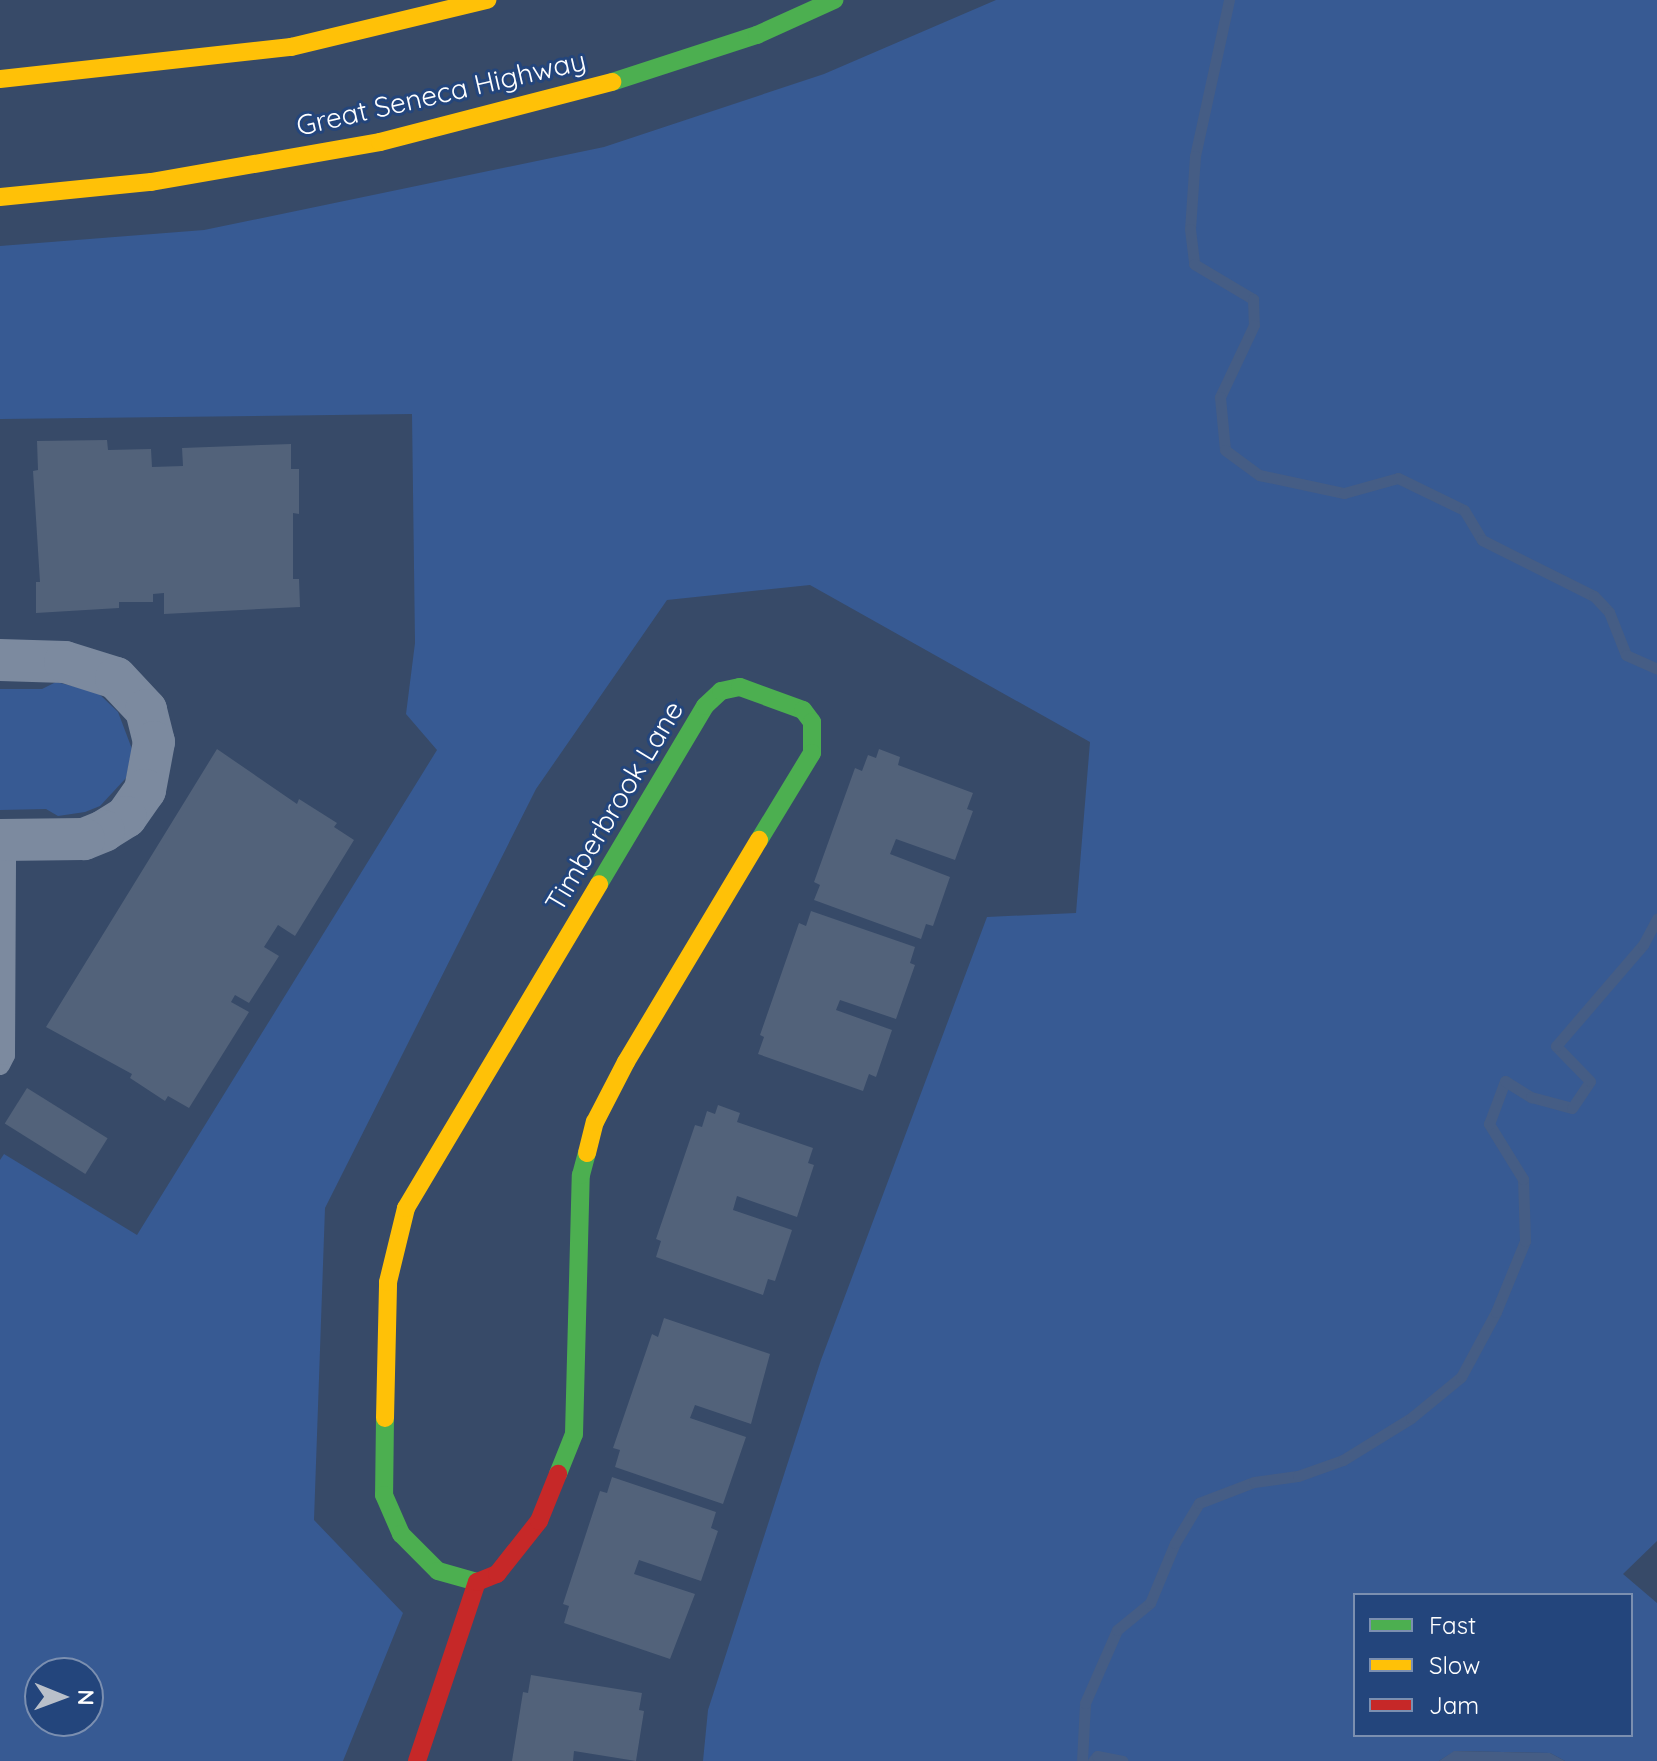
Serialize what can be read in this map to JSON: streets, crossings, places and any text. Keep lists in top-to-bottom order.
{
  "streets": {
    "street": ["Great Seneca Highway", "Timberbrook Lane"]
  },
  "legend": ["Fast", "Slow", "Jam"],
  "north": "right"
}
